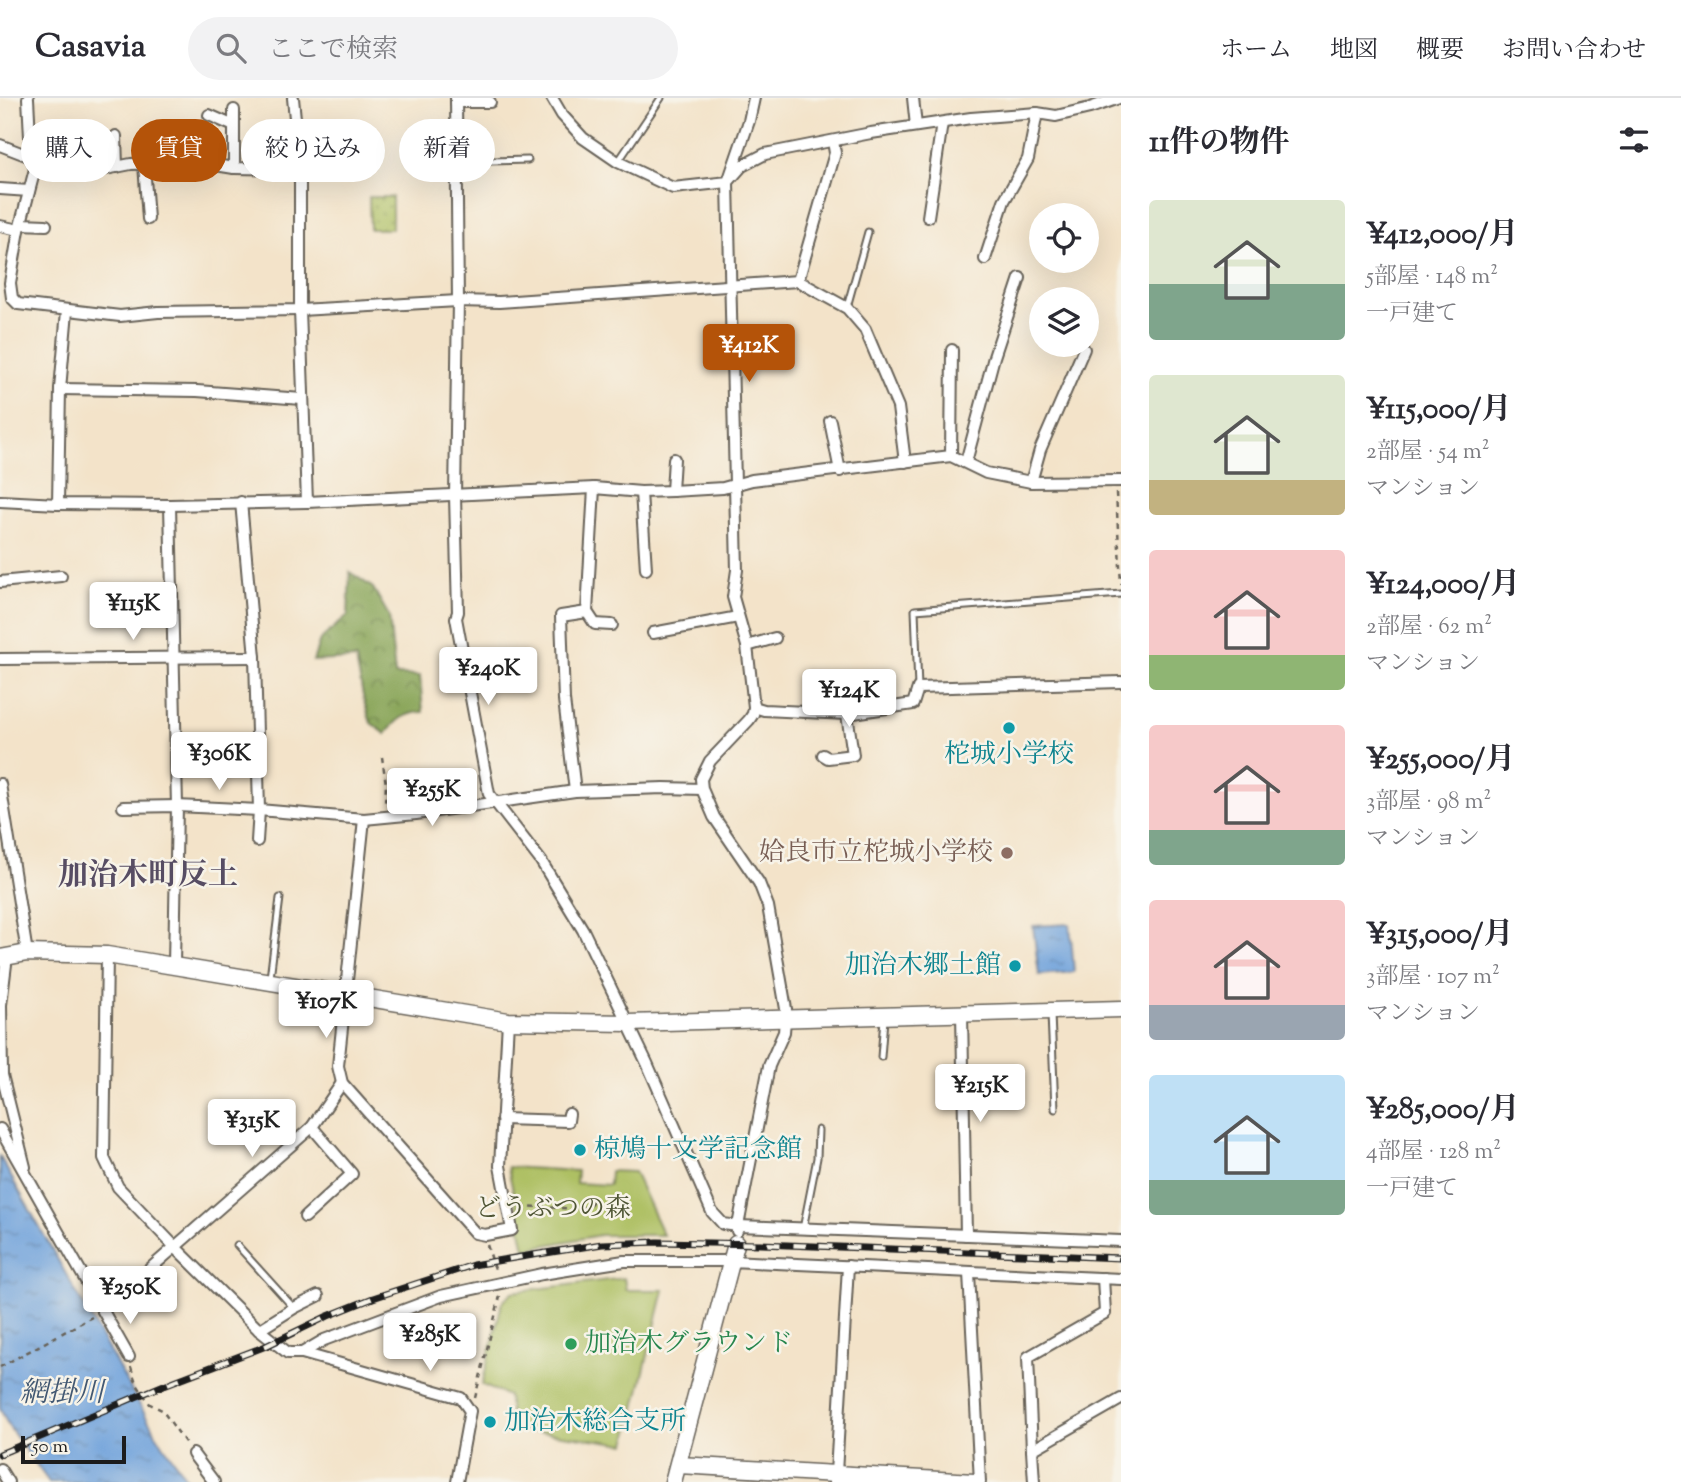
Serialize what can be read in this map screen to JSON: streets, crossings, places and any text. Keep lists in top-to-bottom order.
{
  "districts": ["加治木町反土"],
  "water": ["網掛川"],
  "parks": ["どうぶつの森"],
  "places": [
    "柁城小学校",
    "姶良市立柁城小学校",
    "加治木郷土館",
    "椋鳩十文学記念館",
    "加治木グラウンド",
    "加治木総合支所"
  ],
  "scale_bar": "50 m",
  "page": {
    "header": "Casavia",
    "search": "ここで検索",
    "nav": [
      "ホーム",
      "地図",
      "概要",
      "お問い合わせ"
    ],
    "heading": "11件の物件",
    "chip": [
      "購入",
      "賃貸",
      "絞り込み",
      "新着"
    ],
    "list": [
      {
        "name": "¥412,000/月",
        "note": "5部屋 · 148 m² · 一戸建て"
      },
      {
        "name": "¥115,000/月",
        "note": "2部屋 · 54 m² · マンション"
      },
      {
        "name": "¥124,000/月",
        "note": "2部屋 · 62 m² · マンション"
      },
      {
        "name": "¥255,000/月",
        "note": "3部屋 · 98 m² · マンション"
      },
      {
        "name": "¥315,000/月",
        "note": "3部屋 · 107 m² · マンション"
      },
      {
        "name": "¥285,000/月",
        "note": "4部屋 · 128 m² · 一戸建て"
      }
    ],
    "price": [
      "¥412K",
      "¥115K",
      "¥240K",
      "¥124K",
      "¥306K",
      "¥255K",
      "¥107K",
      "¥215K",
      "¥315K",
      "¥250K",
      "¥285K"
    ],
    "scale": "50 m"
  }
}
